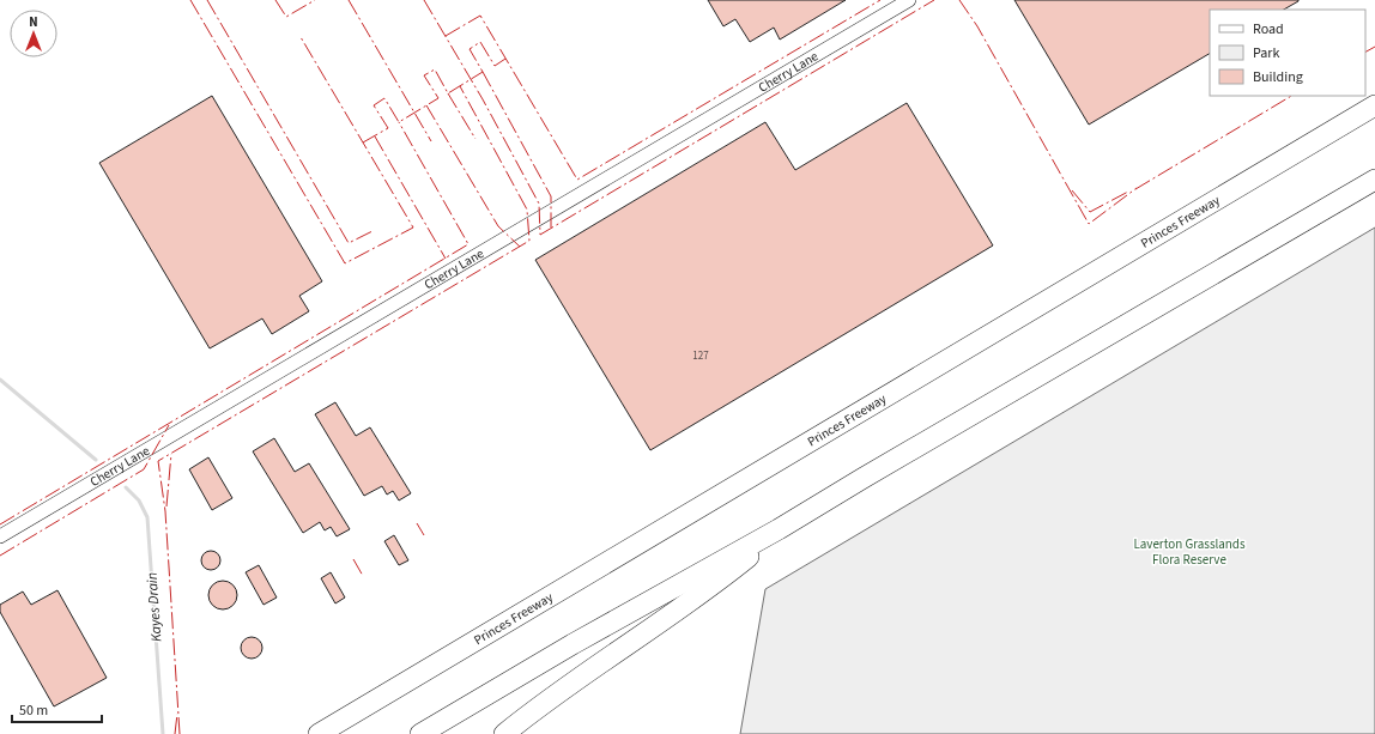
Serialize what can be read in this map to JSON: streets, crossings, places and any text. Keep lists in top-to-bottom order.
{
  "streets": {
    "highway": ["Princes Freeway"],
    "street": ["Cherry Lane"]
  },
  "water": ["Kayes Drain"],
  "parks": ["Laverton Grasslands Flora Reserve"],
  "house_numbers": ["127"],
  "legend": ["Road", "Park", "Building"],
  "scale_bar": "50 m",
  "north": "top"
}
